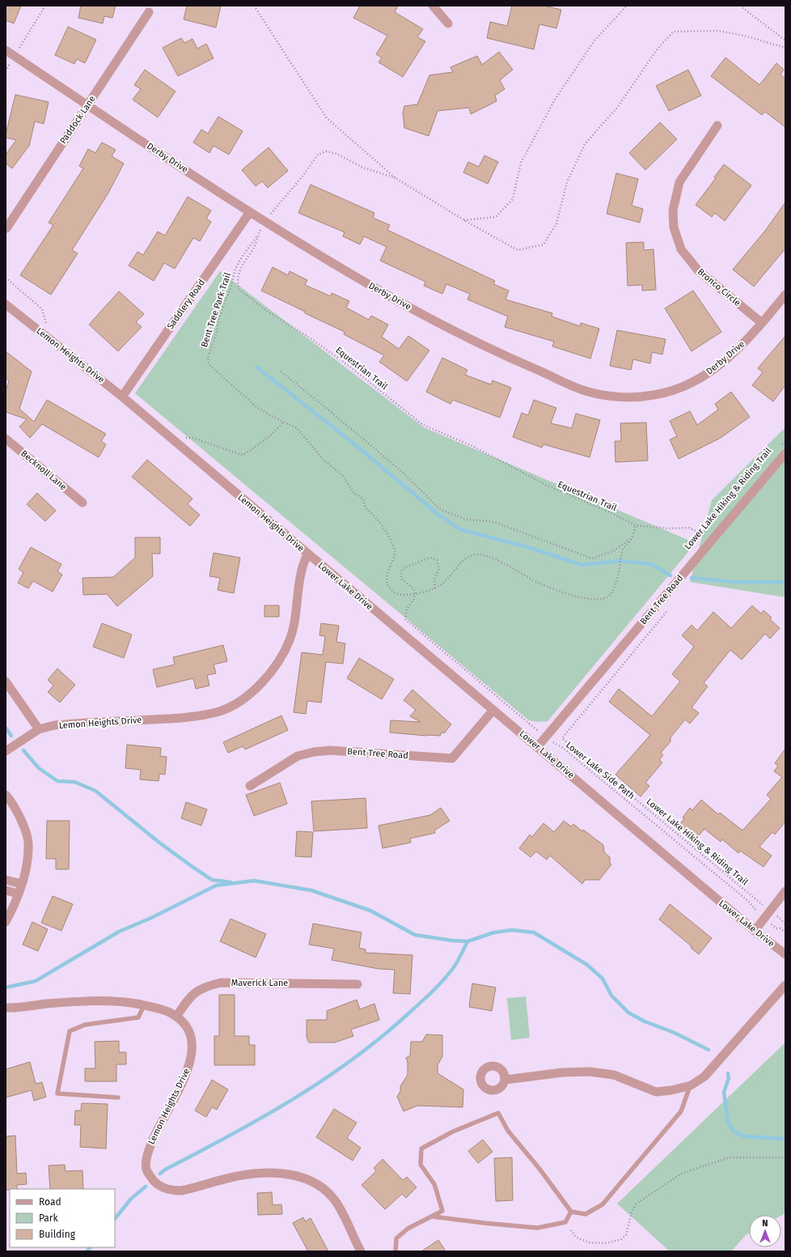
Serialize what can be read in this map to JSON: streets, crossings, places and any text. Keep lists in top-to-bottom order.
{
  "streets": {
    "street": [
      "Paddock Lane",
      "Derby Drive",
      "Bronco Circle",
      "Saddlery Road",
      "Lemon Heights Drive",
      "Becknoll Lane",
      "Lower Lake Drive",
      "Bent Tree Road",
      "Maverick Lane"
    ],
    "path": [
      "Bent Tree Park Trail",
      "Equestrian Trail",
      "Lower Lake Hiking & Riding Trail",
      "Lower Lake Side Path"
    ]
  },
  "crossings": [
    ["Paddock Lane", "Derby Drive"],
    ["Derby Drive", "Bronco Circle"],
    ["Derby Drive", "Saddlery Road"],
    ["Derby Drive", "Equestrian Trail"],
    ["Saddlery Road", "Lemon Heights Drive"],
    ["Bent Tree Park Trail", "Equestrian Trail"],
    ["Bent Tree Park Trail", "Lower Lake Side Path"],
    ["Lemon Heights Drive", "Lower Lake Drive"],
    ["Lemon Heights Drive", "Maverick Lane"],
    ["Equestrian Trail", "Lower Lake Hiking & Riding Trail"],
    ["Lower Lake Hiking & Riding Trail", "Lower Lake Side Path"],
    ["Lower Lake Drive", "Bent Tree Road"],
    ["Bent Tree Road", "Lower Lake Side Path"]
  ],
  "legend": ["Road", "Park", "Building"],
  "north": "top"
}
